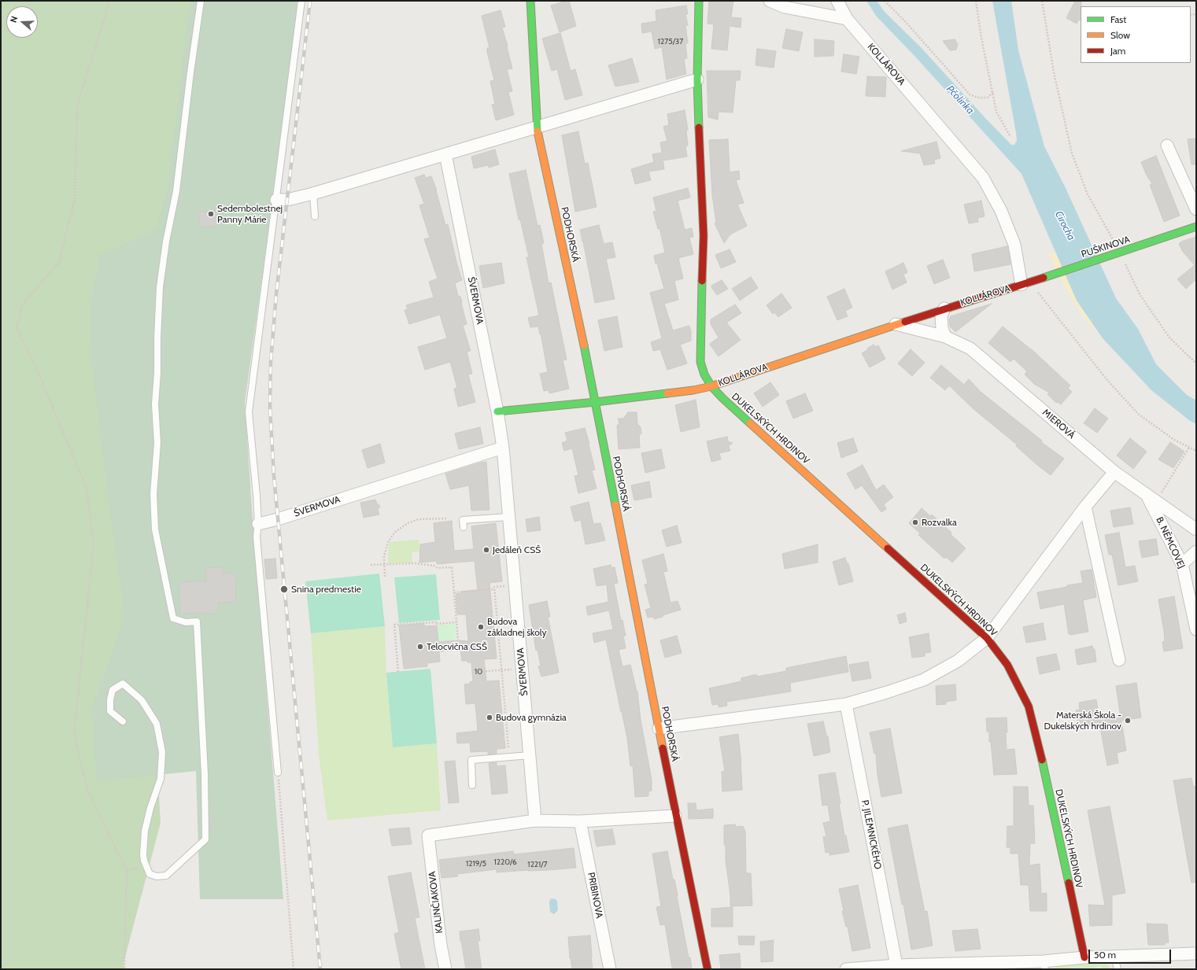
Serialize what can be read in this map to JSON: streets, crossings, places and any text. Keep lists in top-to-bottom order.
{
  "streets": {
    "street": [
      "KOLLÁROVA",
      "PODHORSKÁ",
      "PUŠKINOVA",
      "ŠVERMOVA",
      "MIEROVÁ",
      "DUKELSKÝCH HRDINOV",
      "B. NĚMCOVEJ",
      "P. JILEMNICKÉHO",
      "PRIBINOVA",
      "KALINČIAKOVA"
    ]
  },
  "crossings": [
    ["KOLLÁROVA", "PODHORSKÁ"],
    ["KOLLÁROVA", "PUŠKINOVA"],
    ["KOLLÁROVA", "ŠVERMOVA"],
    ["KOLLÁROVA", "MIEROVÁ"],
    ["KOLLÁROVA", "DUKELSKÝCH HRDINOV"],
    ["ŠVERMOVA", "KALINČIAKOVA"],
    ["MIEROVÁ", "B. NĚMCOVEJ"]
  ],
  "water": ["Pčolinka", "Cirocha"],
  "places": [
    "Sedembolestnej Panny Márie",
    "Rozvalka",
    "Jedáleň CSŠ",
    "Snina predmestie",
    "Budova základnej školy",
    "Telocvična CSŠ",
    "Budova gymnázia",
    "Materská Škola - Dukelských hrdinov"
  ],
  "house_numbers": [
    "1275/37",
    "10",
    "1220/6",
    "1219/5",
    "1221/7"
  ],
  "legend": ["Fast", "Slow", "Jam"],
  "scale_bar": "50 m",
  "north": "left"
}
